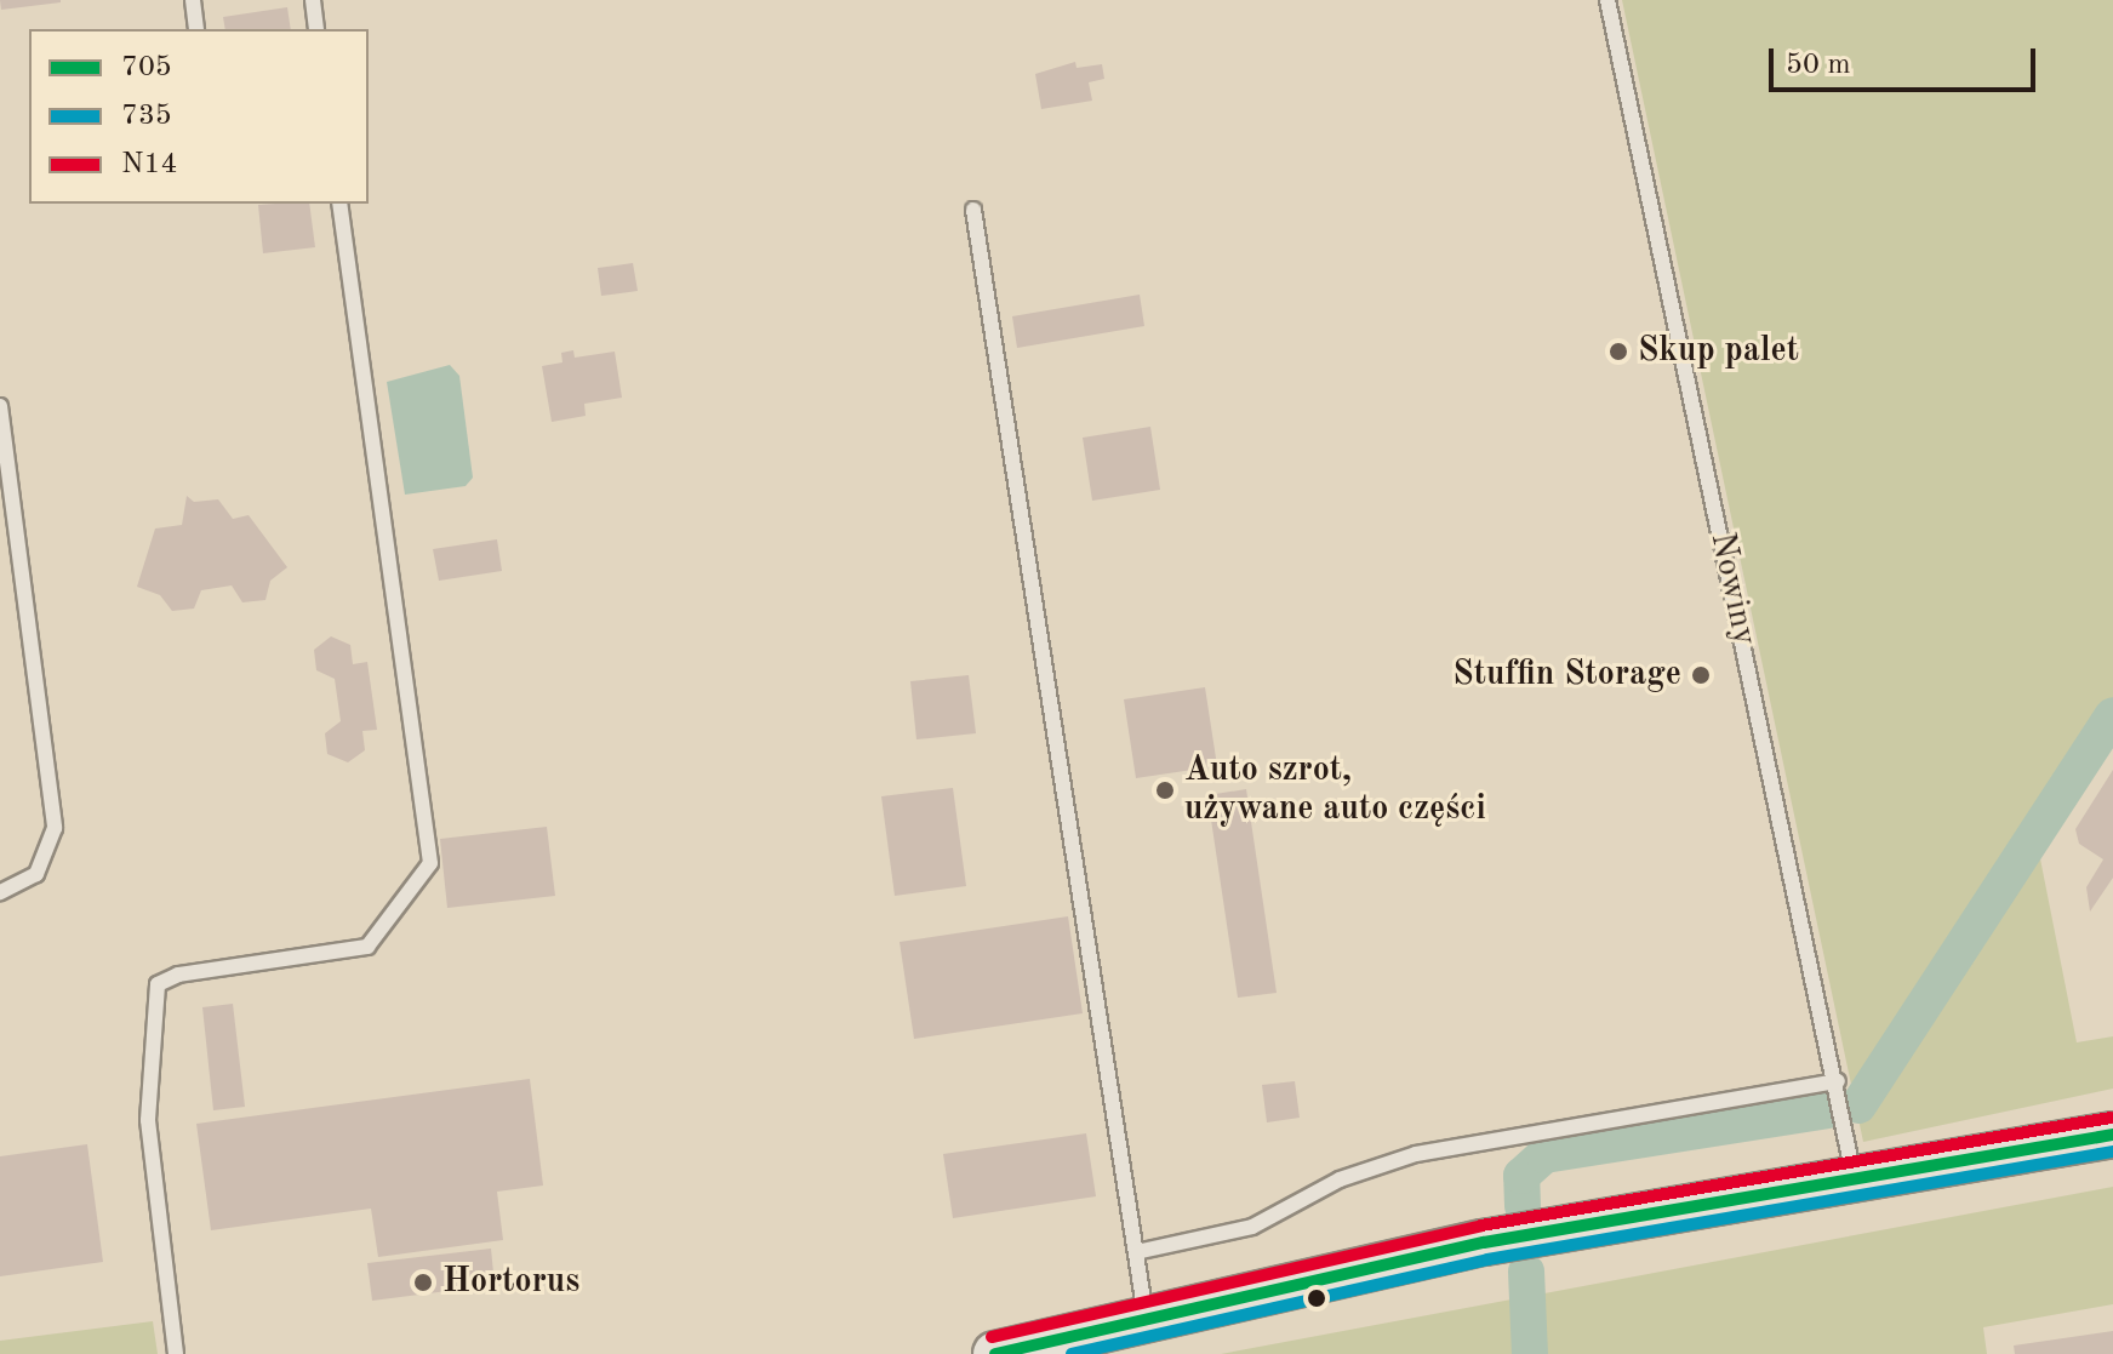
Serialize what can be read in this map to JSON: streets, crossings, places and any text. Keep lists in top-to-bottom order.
{
  "streets": {
    "lane": ["Nowiny"]
  },
  "places": [
    "Skup palet",
    "Stuffin Storage",
    "Auto szrot, używane auto części",
    "Hortorus"
  ],
  "lines": ["transit line N14", "transit line 705", "transit line 735"],
  "legend": ["705", "735", "N14"],
  "scale_bar": "50 m"
}
